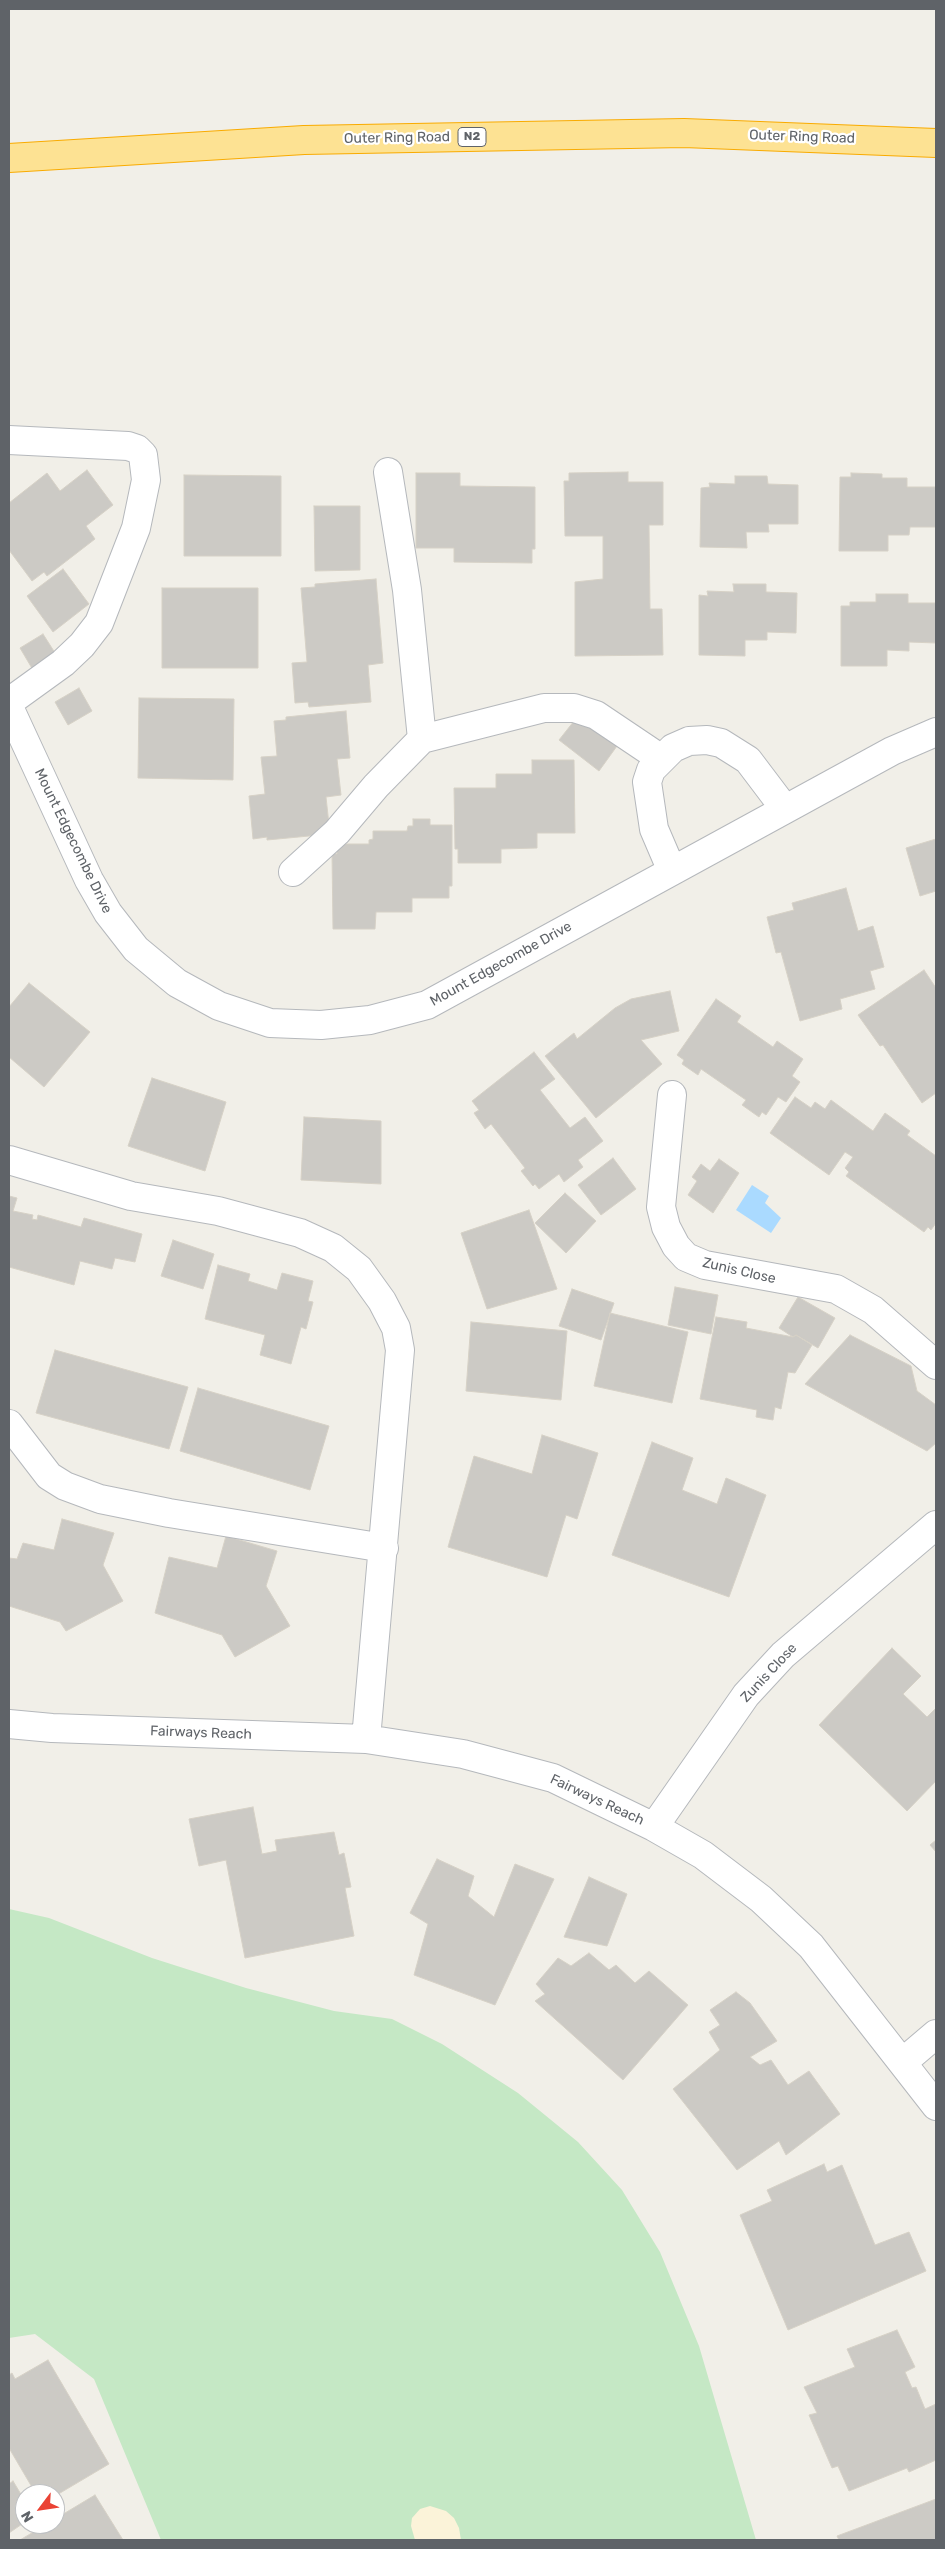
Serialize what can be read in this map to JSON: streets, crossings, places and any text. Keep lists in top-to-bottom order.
{
  "streets": {
    "highway": ["N2", "Outer Ring Road"],
    "street": ["Mount Edgecombe Drive", "Zunis Close", "Fairways Reach"]
  },
  "crossings": [
    ["Zunis Close", "Fairways Reach"]
  ],
  "north": "bottom left"
}
